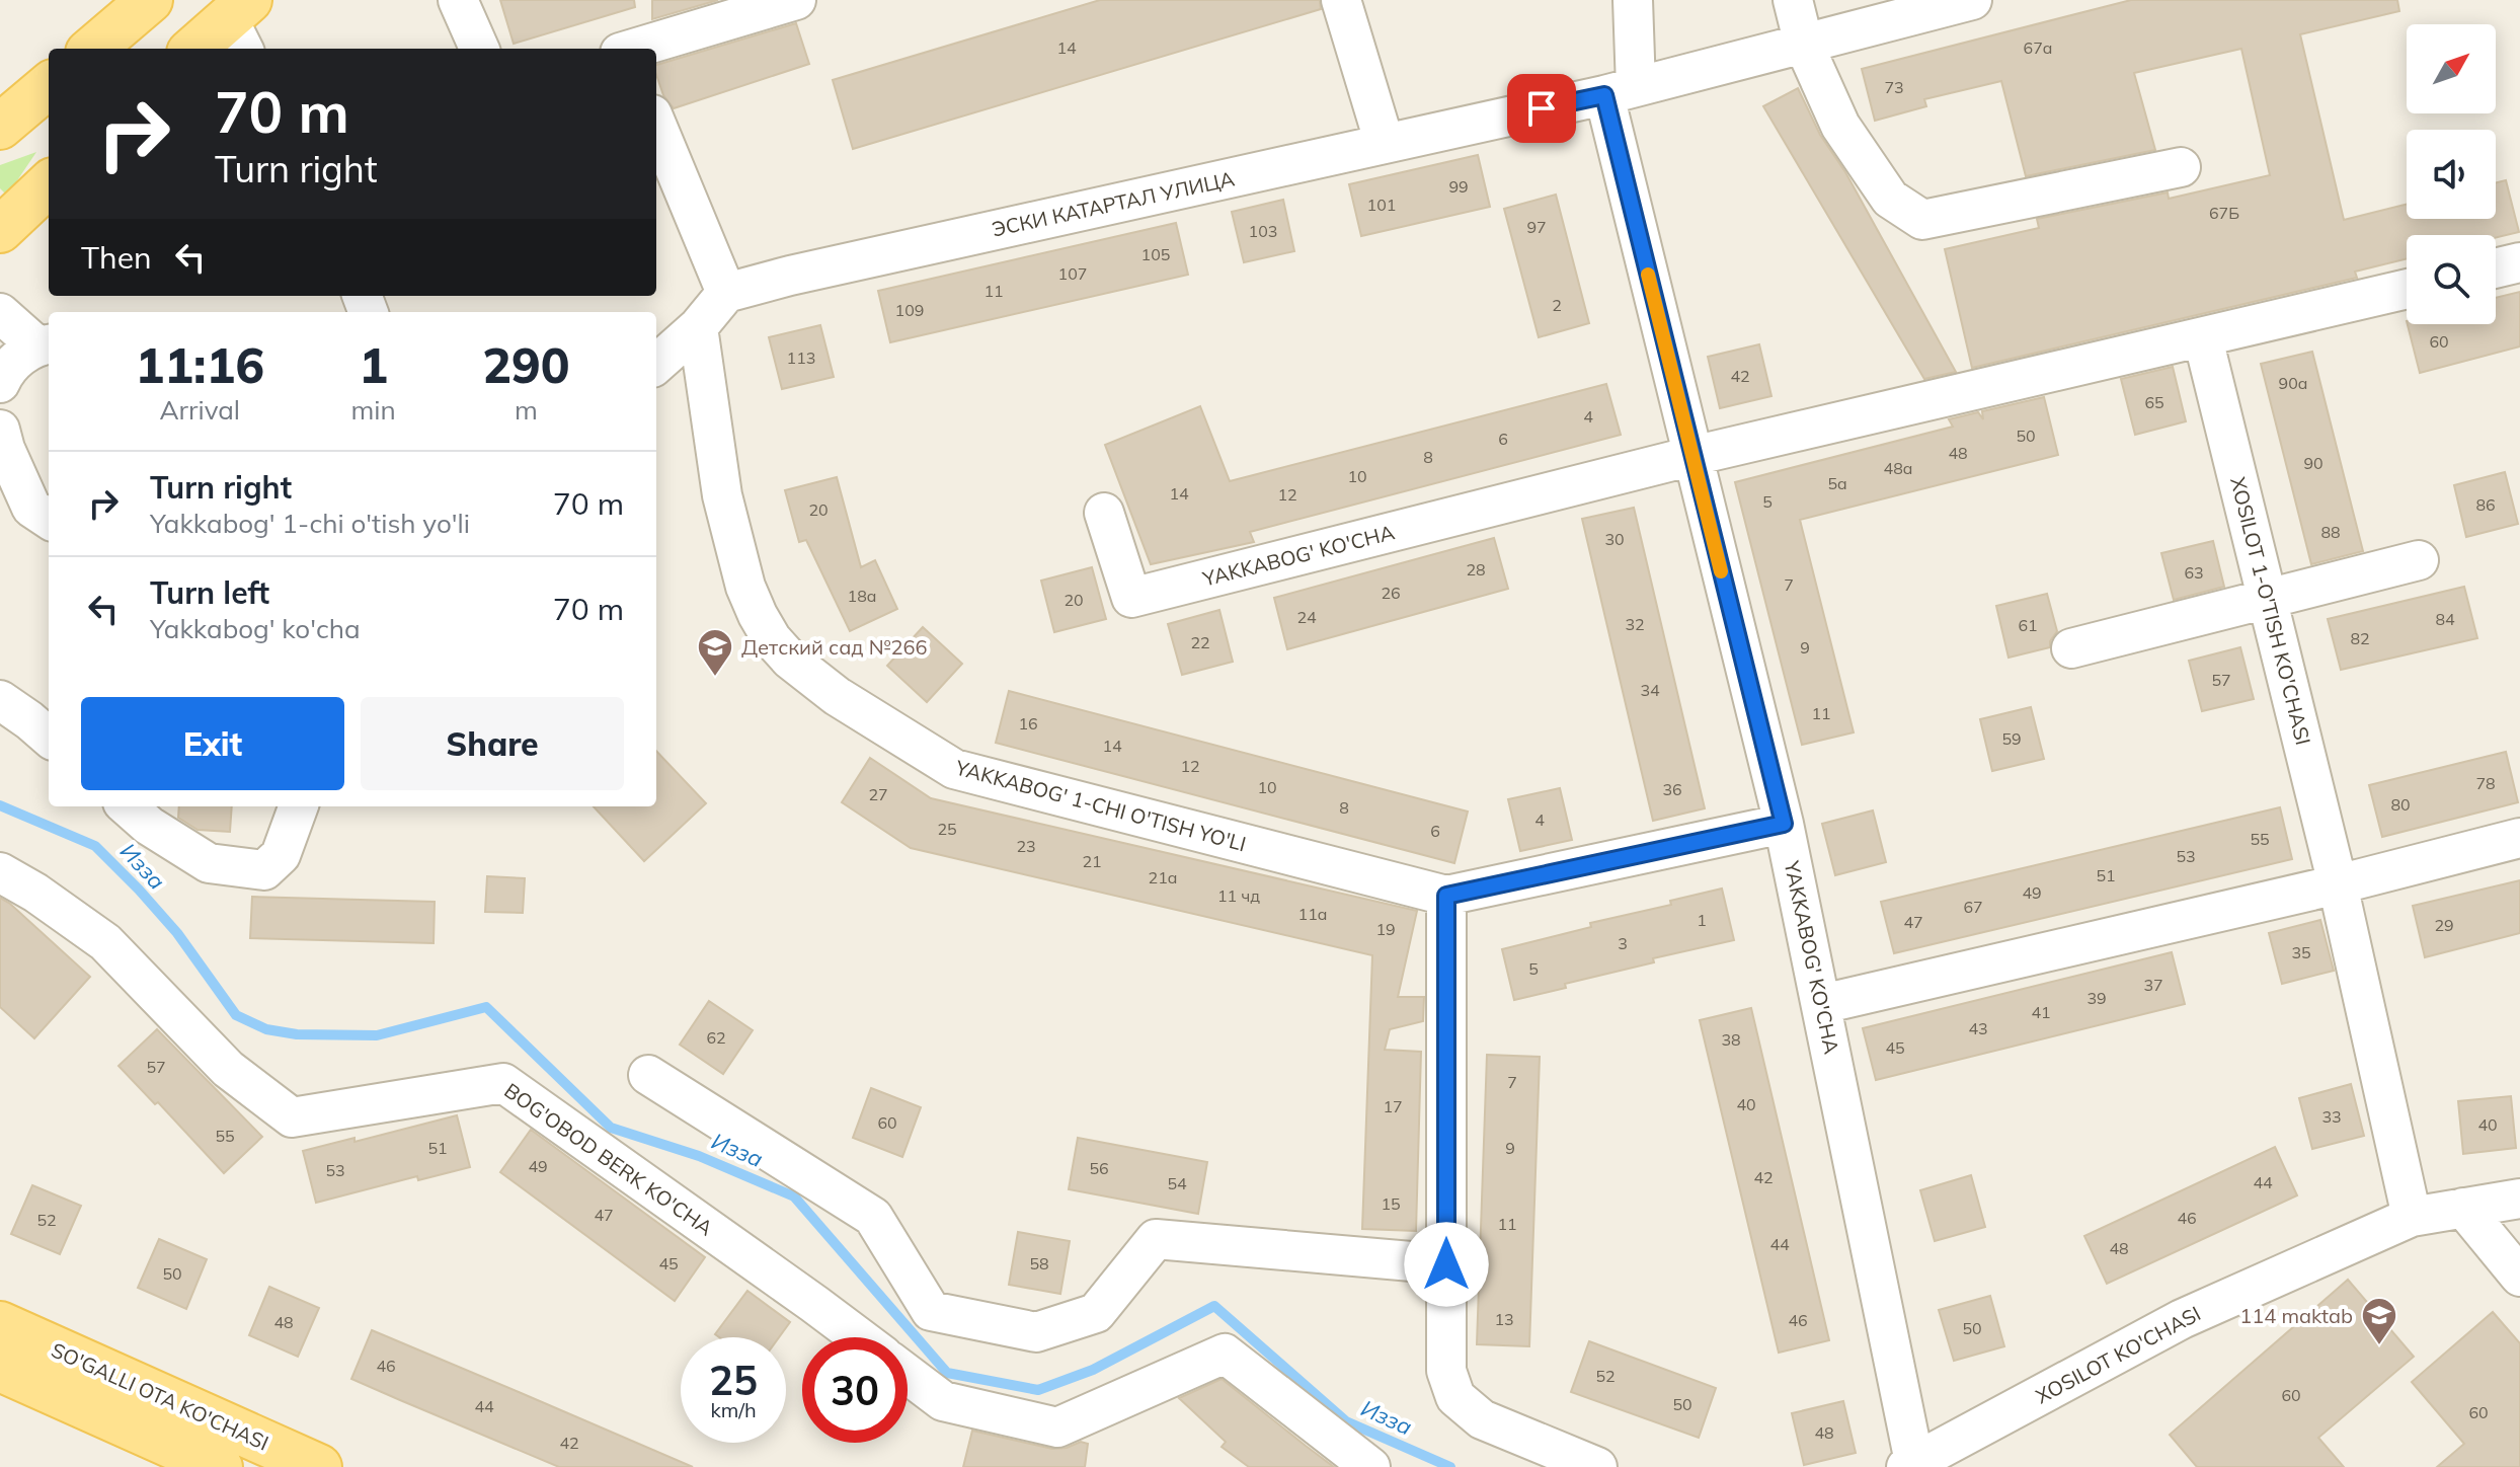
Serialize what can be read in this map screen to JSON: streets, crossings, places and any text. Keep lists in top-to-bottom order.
{
  "streets": {
    "main road": ["SO'GALLI OTA KO'CHASI"],
    "street": [
      "ЭСКИ КАТАРТАЛ УЛИЦА",
      "YAKKABOG' KO'CHA",
      "XOSILOT 1-O'TISH KO'CHASI",
      "YAKKABOG' 1-CHI O'TISH YO'LI",
      "BOG'OBOD BERK KO'CHA",
      "XOSILOT KO'CHASI"
    ]
  },
  "crossings": [
    ["ЭСКИ КАТАРТАЛ УЛИЦА", "YAKKABOG' KO'CHA"],
    ["YAKKABOG' KO'CHA", "YAKKABOG' 1-CHI O'TISH YO'LI"],
    ["YAKKABOG' KO'CHA", "XOSILOT KO'CHASI"],
    ["XOSILOT 1-O'TISH KO'CHASI", "XOSILOT KO'CHASI"]
  ],
  "water": ["Изза"],
  "places": {
    "school or university": ["Детский сад №266", "114 maktab"]
  },
  "house_numbers": [
    "14",
    "67a",
    "73",
    "99",
    "101",
    "67Б",
    "97",
    "103",
    "105",
    "107",
    "11",
    "2",
    "109",
    "60",
    "113",
    "42",
    "90a",
    "65",
    "4",
    "50",
    "6",
    "48",
    "8",
    "90",
    "48a",
    "10",
    "5a",
    "14",
    "12",
    "5",
    "86",
    "20",
    "88",
    "30",
    "28",
    "63",
    "7",
    "26",
    "18a",
    "20",
    "24",
    "84",
    "32",
    "61",
    "82",
    "22",
    "9",
    "57",
    "34",
    "11",
    "16",
    "59",
    "14",
    "12",
    "78",
    "10",
    "36",
    "27",
    "80",
    "8",
    "4",
    "25",
    "6",
    "55",
    "23",
    "53",
    "21",
    "51",
    "21a",
    "49",
    "11 чд",
    "67",
    "11a",
    "1",
    "47",
    "29",
    "19",
    "3",
    "35",
    "5",
    "37",
    "39",
    "41",
    "43",
    "62",
    "38",
    "45",
    "57",
    "7",
    "40",
    "17",
    "33",
    "60",
    "40",
    "55",
    "51",
    "9",
    "49",
    "56",
    "53",
    "42",
    "44",
    "54",
    "15",
    "47",
    "46",
    "52",
    "11",
    "44",
    "48",
    "45",
    "58",
    "50",
    "13",
    "46",
    "48",
    "50",
    "46",
    "52",
    "60",
    "50",
    "44",
    "60",
    "48",
    "42"
  ],
  "north": "top right",
  "page": {
    "turn": ["70 m", "Turn right"],
    "then": "Then",
    "eta": [
      "11:16",
      "Arrival",
      "1",
      "min",
      "290",
      "m"
    ],
    "list": [
      {
        "name": "Turn right",
        "note": "Yakkabog' 1-chi o'tish yo'li",
        "value": "70 m"
      },
      {
        "name": "Turn left",
        "note": "Yakkabog' ko'cha",
        "value": "70 m"
      }
    ],
    "buttons": ["Exit", "Share"],
    "speed": "25 km/h",
    "limit": "30"
  }
}
